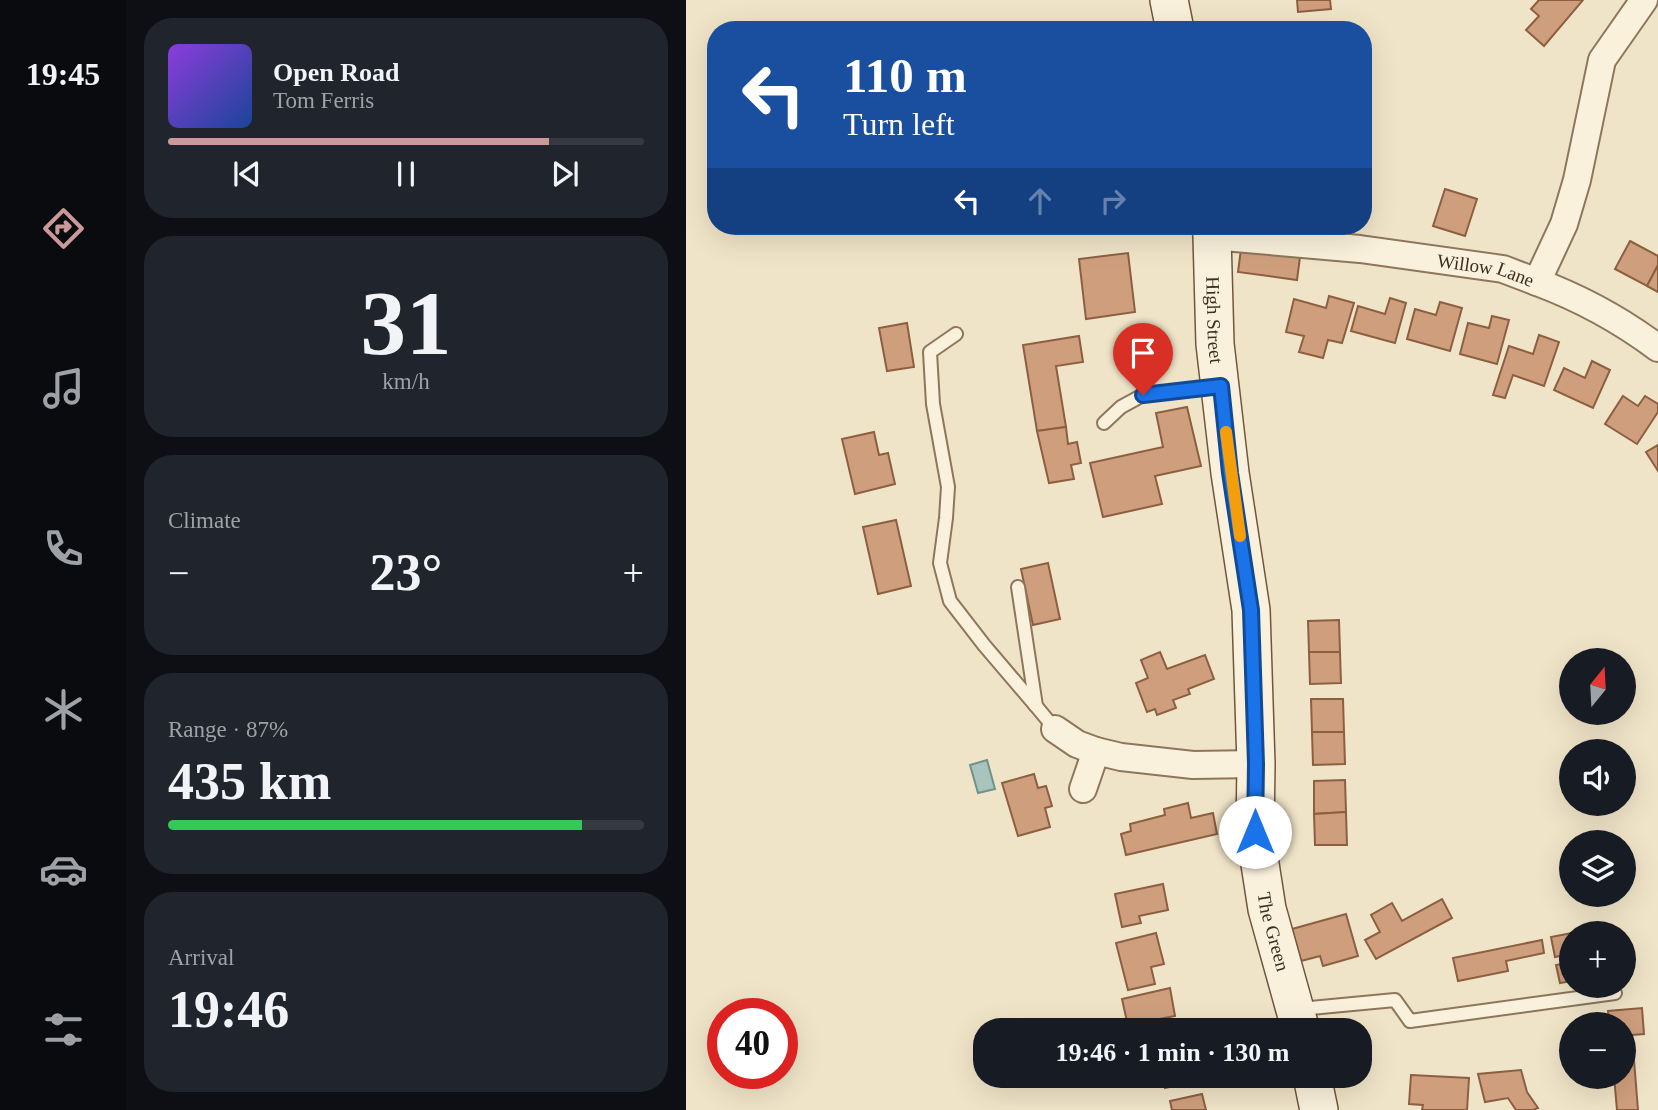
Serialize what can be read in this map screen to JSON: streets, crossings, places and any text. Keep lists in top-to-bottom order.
{
  "streets": {
    "street": ["Willow Lane", "High Street", "The Green"]
  },
  "crossings": [
    ["High Street", "The Green"]
  ],
  "north": "top",
  "page": {
    "tabs": "19:45",
    "turn": ["110 m", "Turn left"],
    "song": ["Open Road", "Tom Ferris"],
    "tile": [
      ["31", "km/h"],
      "Climate",
      ["Range · 87%", "435 km"],
      ["Arrival", "19:46"]
    ],
    "heat": ["−", "23°", "+"],
    "map_buttons": ["+", "−"],
    "limit": "40",
    "trip": "19:46 · 1 min · 130 m"
  }
}
